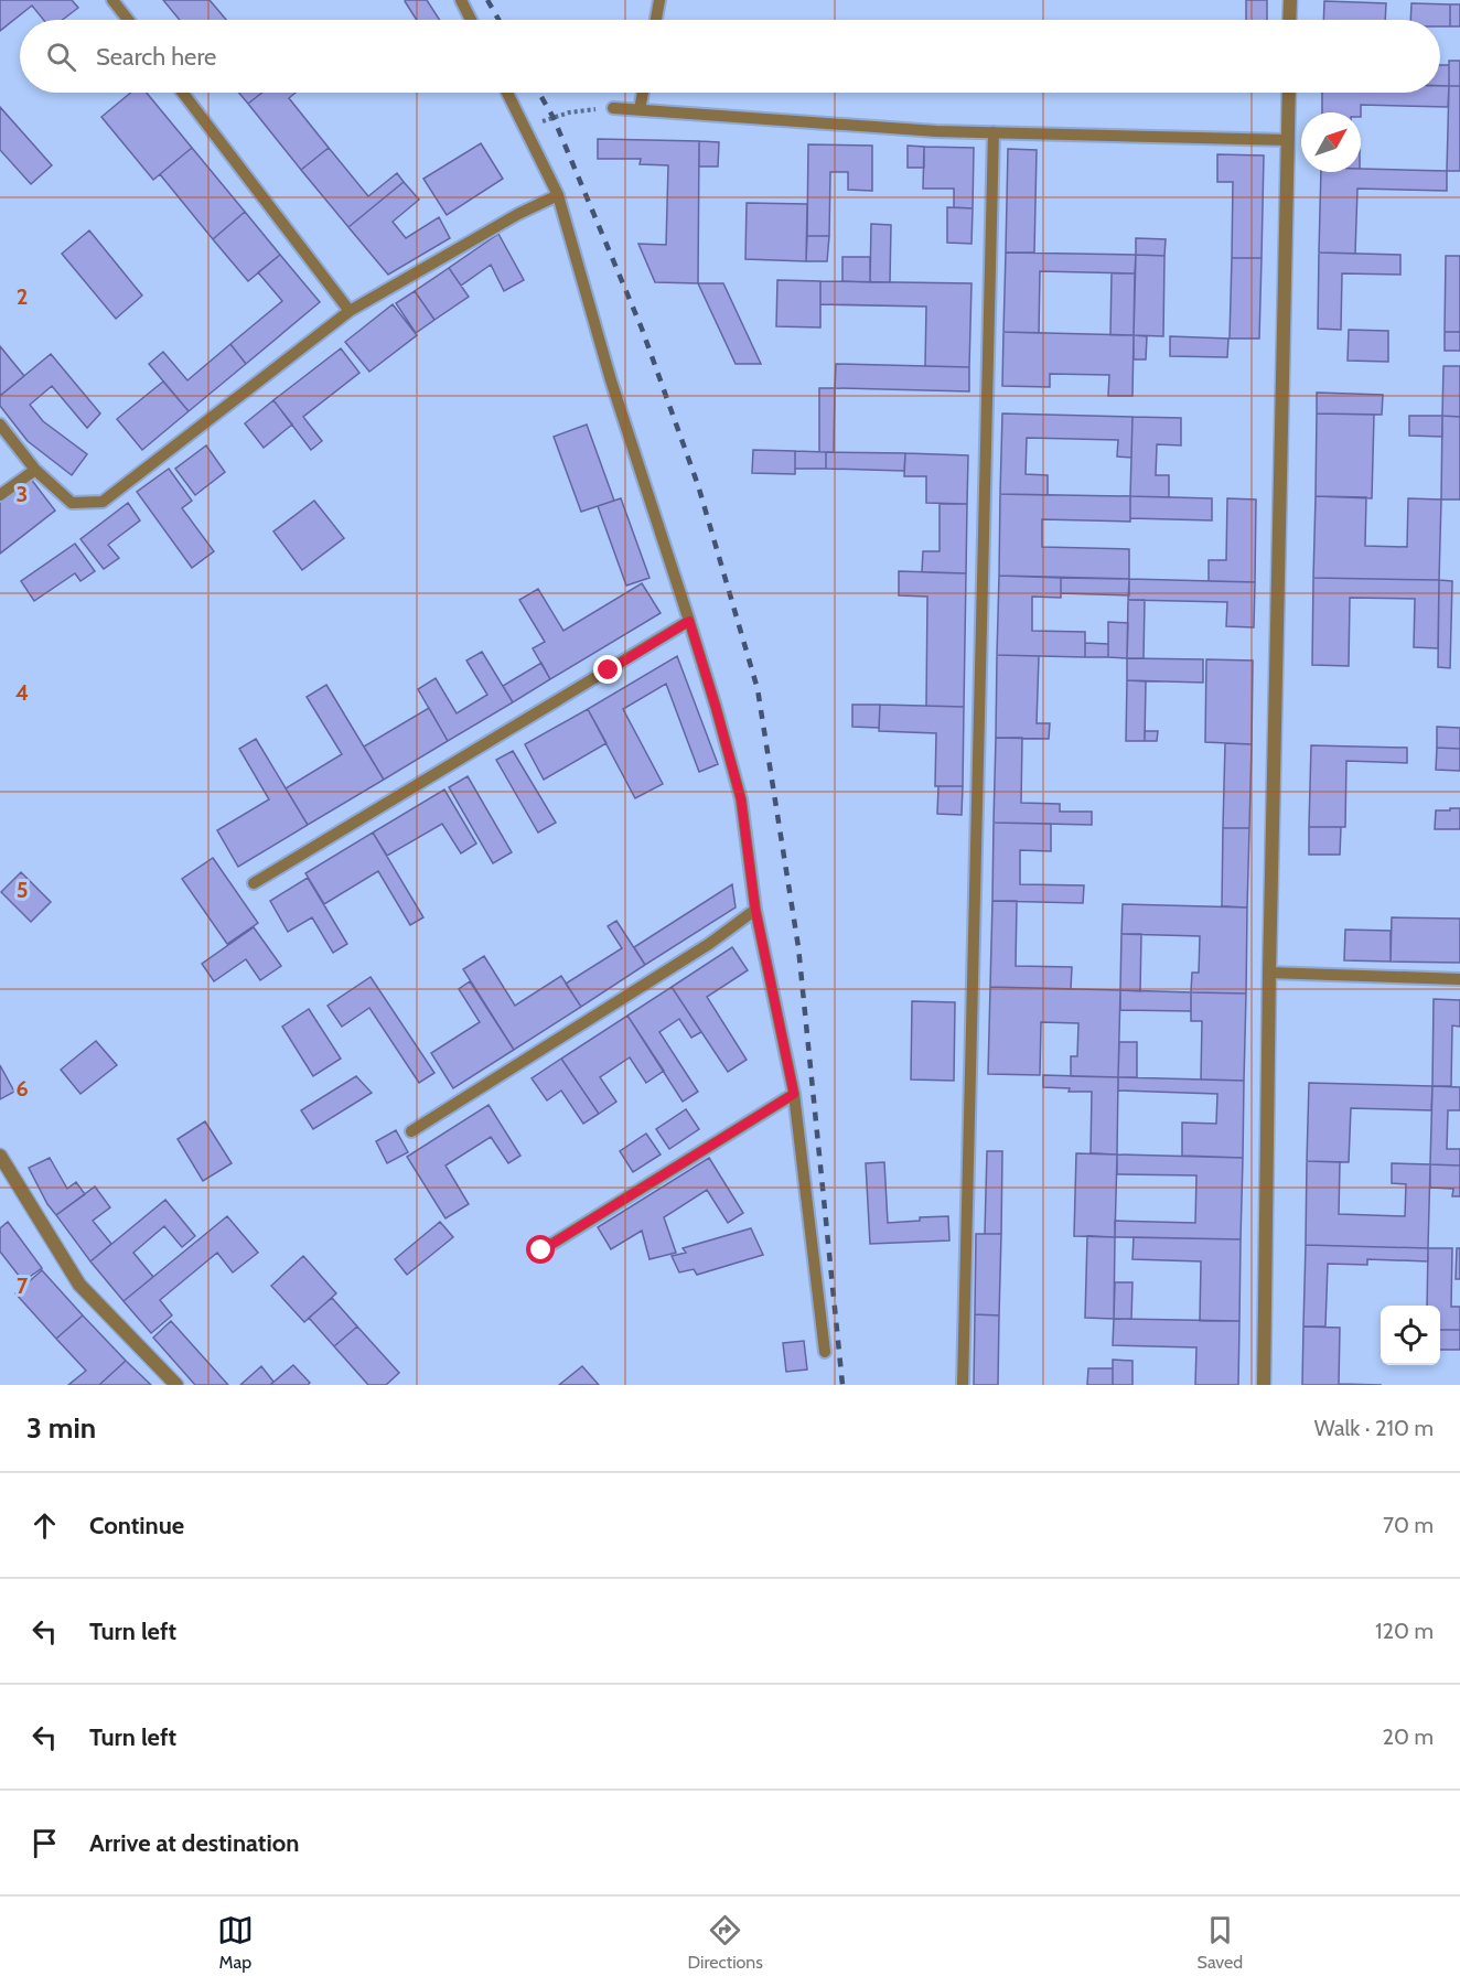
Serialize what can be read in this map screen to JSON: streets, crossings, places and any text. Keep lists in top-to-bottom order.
{
  "north": "top right",
  "page": {
    "search": "Search here",
    "heading": ["3 min", "Walk · 210 m"],
    "list": [
      ["Continue", "70 m"],
      ["Turn left", "120 m"],
      ["Turn left", "20 m"],
      "Arrive at destination"
    ],
    "nav": ["Map", "Directions", "Saved"]
  },
  "grid": {
    "rows": [
      "2",
      "3",
      "4",
      "5",
      "6",
      "7"
    ]
  }
}
